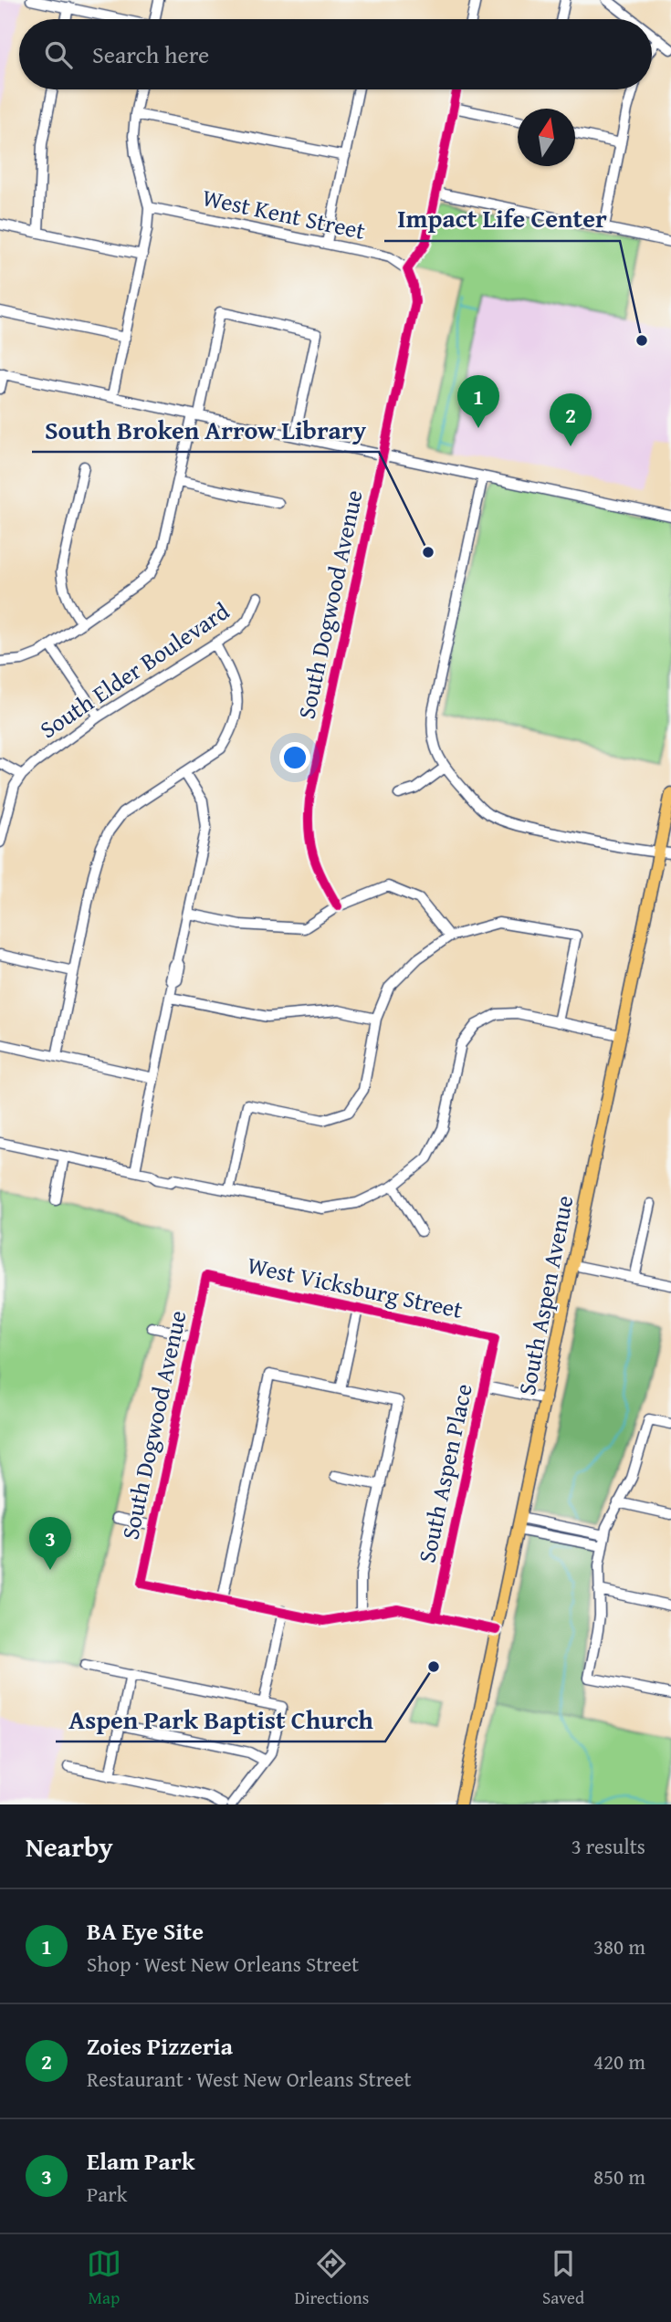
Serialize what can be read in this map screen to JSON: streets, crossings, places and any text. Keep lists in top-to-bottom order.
{
  "streets": {
    "main road": ["South Aspen Avenue"],
    "street": [
      "West Kent Street",
      "South Dogwood Avenue",
      "South Elder Boulevard",
      "West Vicksburg Street",
      "South Aspen Place"
    ]
  },
  "crossings": [
    ["West Kent Street", "South Dogwood Avenue"],
    ["South Dogwood Avenue", "West Vicksburg Street"],
    ["West Vicksburg Street", "South Aspen Place"]
  ],
  "places": ["Impact Life Center", "South Broken Arrow Library", "Aspen Park Baptist Church"],
  "north": "top",
  "page": {
    "search": "Search here",
    "pins": ["1", "2", "3"],
    "heading": ["Nearby", "3 results"],
    "list": [
      {
        "mark": "1",
        "name": "BA Eye Site",
        "note": "Shop · West New Orleans Street",
        "value": "380 m"
      },
      {
        "mark": "2",
        "name": "Zoies Pizzeria",
        "note": "Restaurant · West New Orleans Street",
        "value": "420 m"
      },
      {
        "mark": "3",
        "name": "Elam Park",
        "note": "Park",
        "value": "850 m"
      }
    ],
    "nav": ["Map", "Directions", "Saved"]
  }
}
